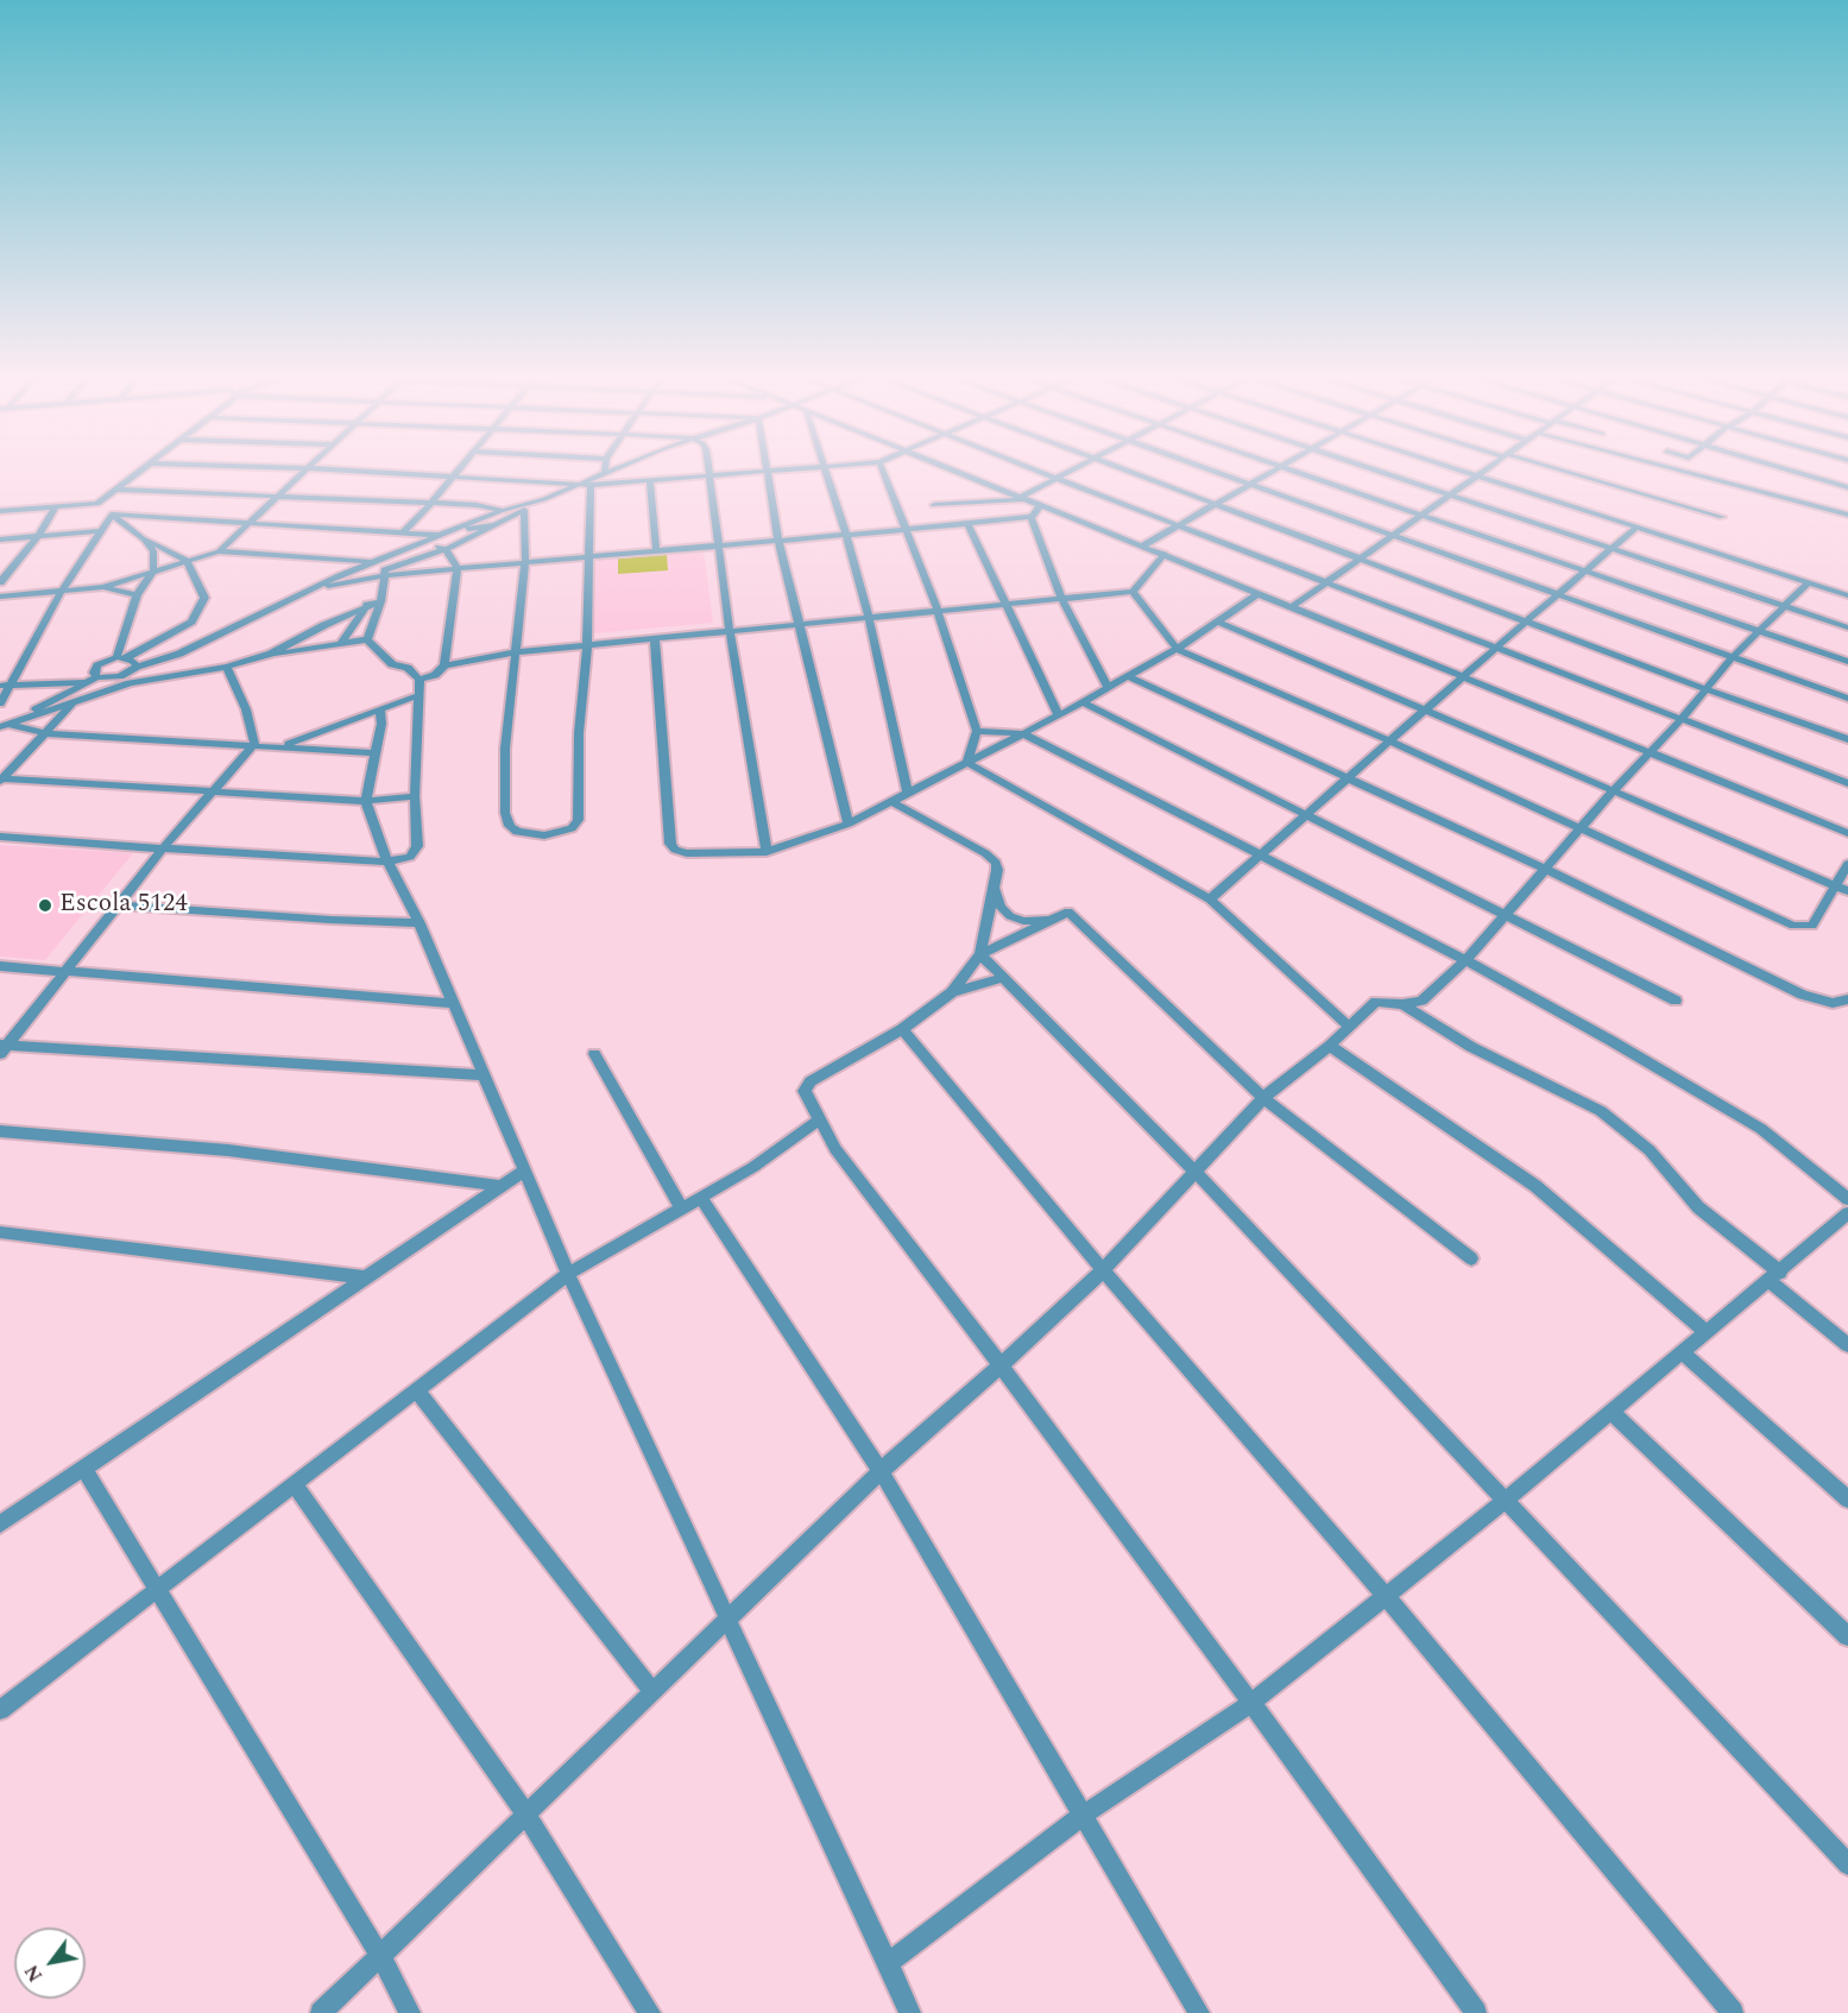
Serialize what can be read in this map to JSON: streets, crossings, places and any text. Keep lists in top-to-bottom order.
{
  "places": ["Escola 5124"],
  "north": "bottom left"
}
